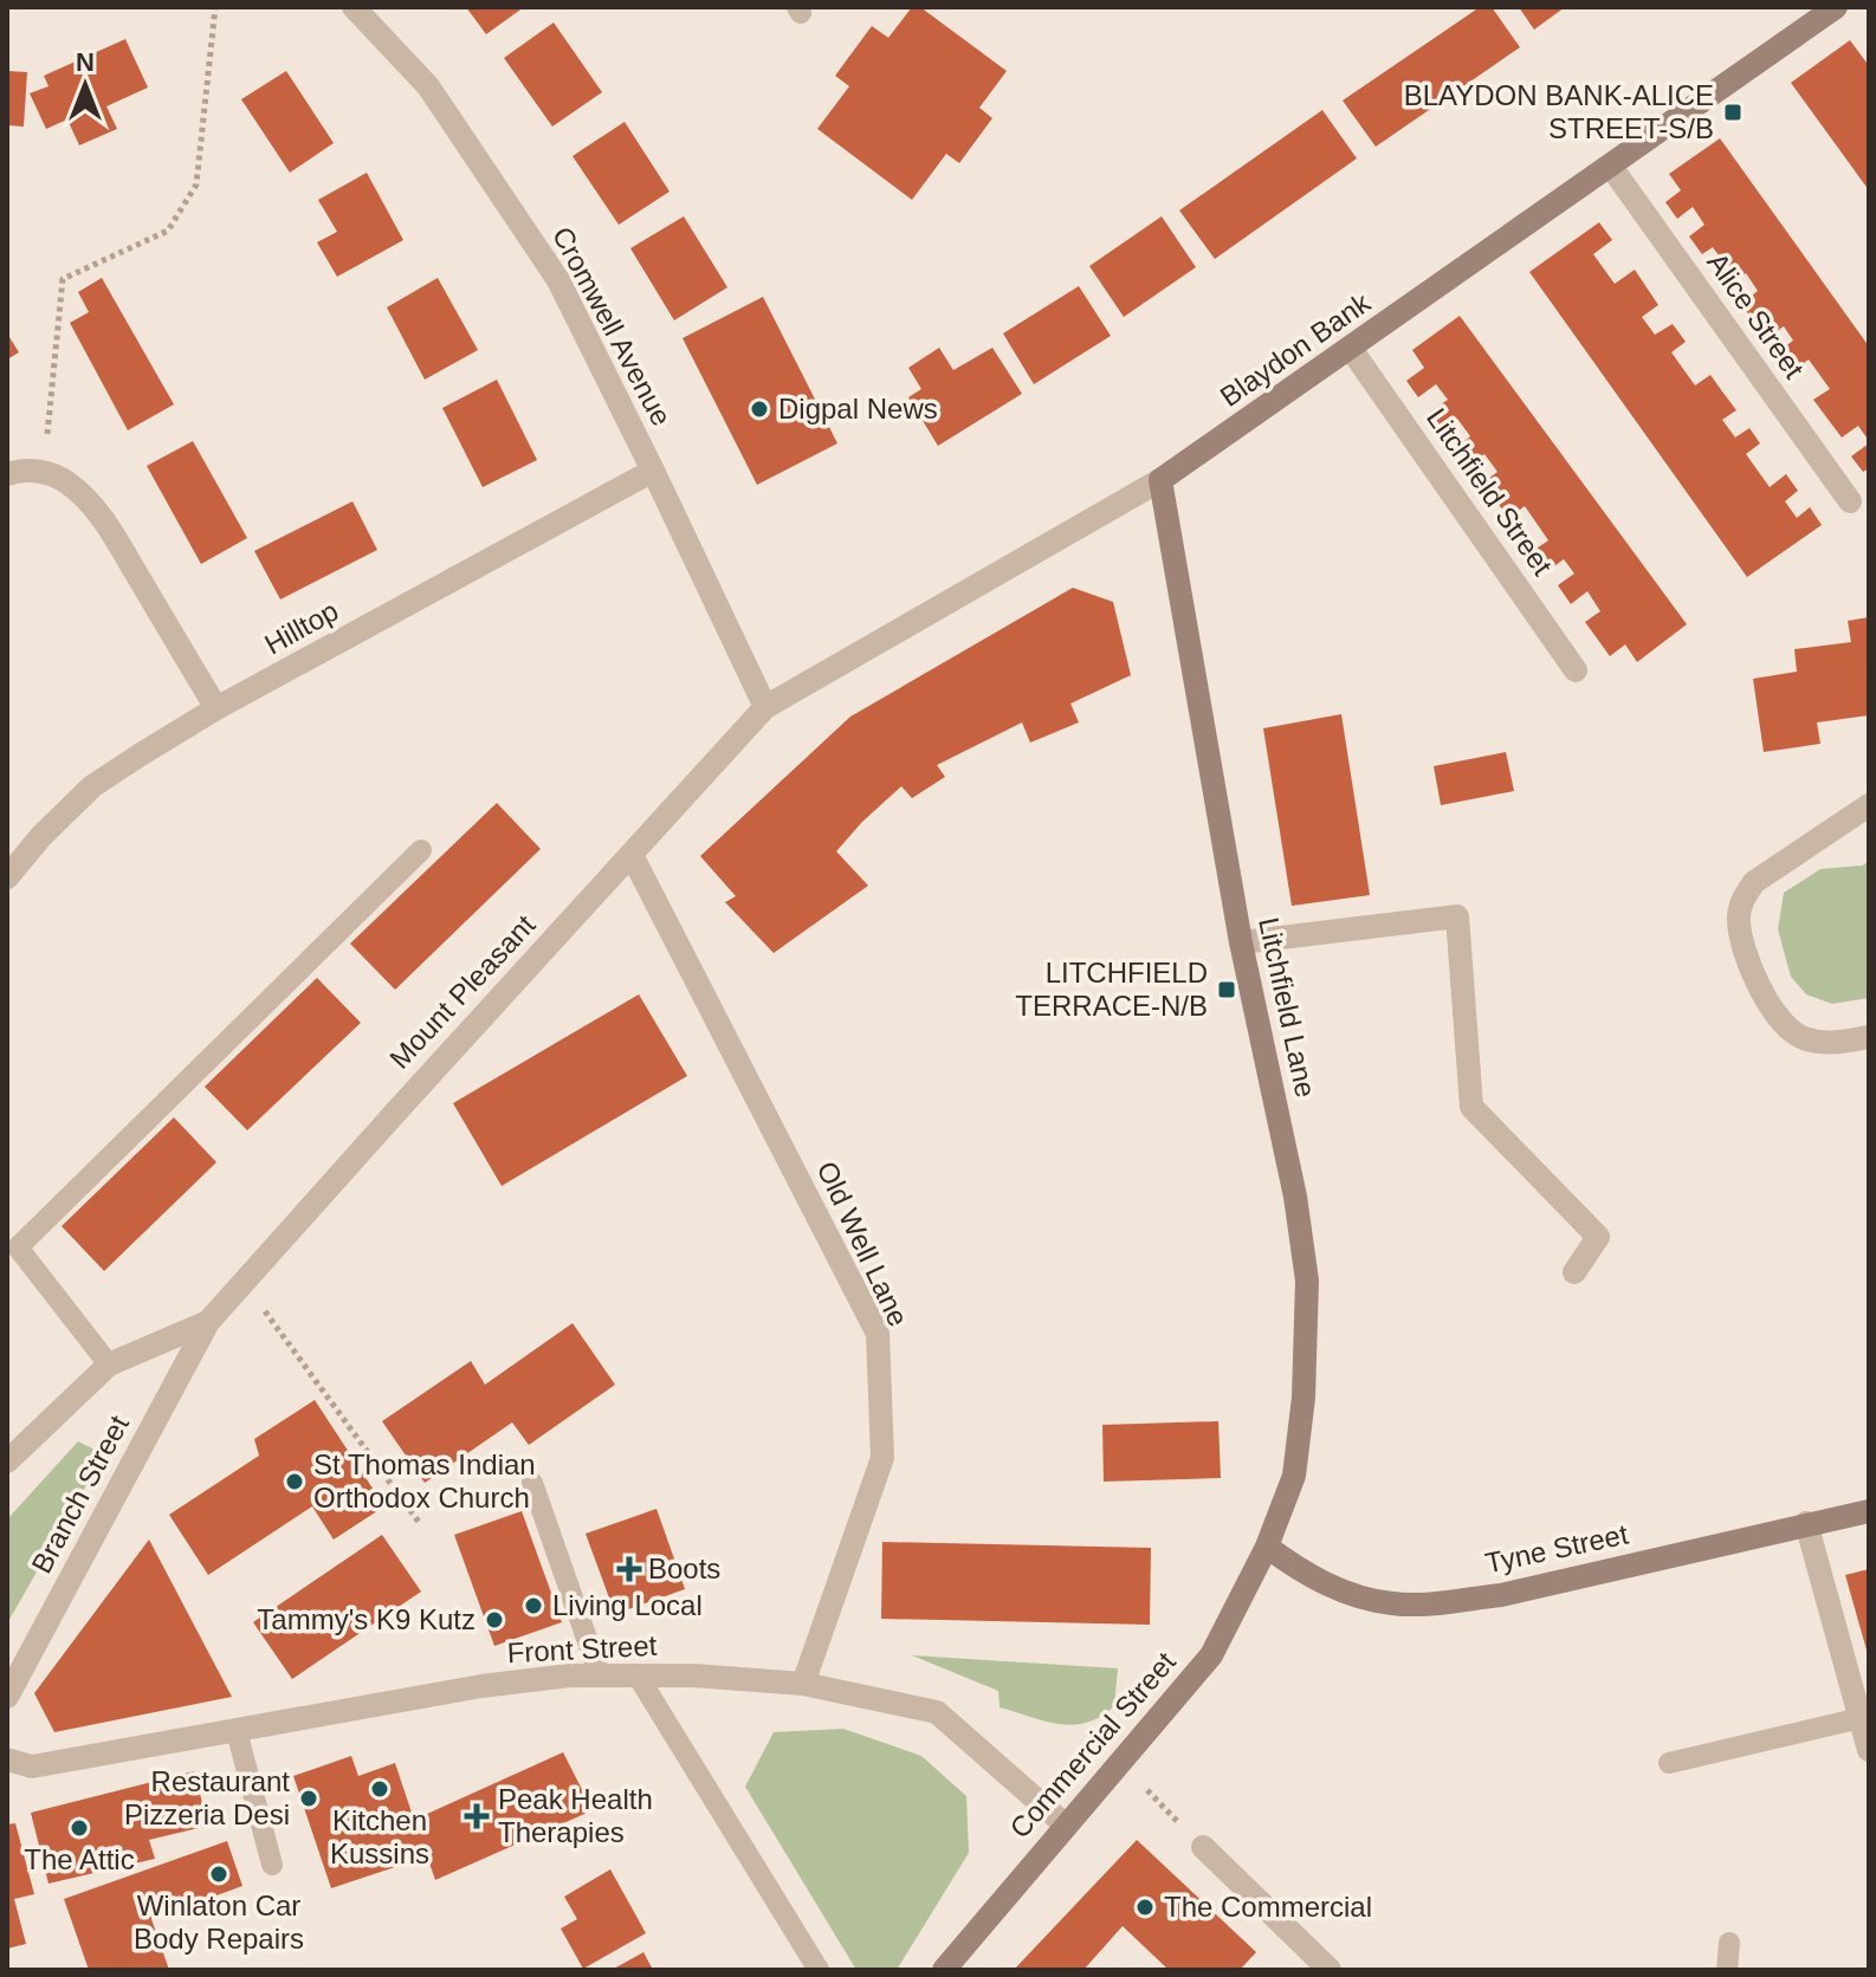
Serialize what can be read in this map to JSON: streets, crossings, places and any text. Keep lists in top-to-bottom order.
{
  "streets": {
    "street": [
      "Alice Street",
      "Cromwell Avenue",
      "Blaydon Bank",
      "Litchfield Street",
      "Hilltop",
      "Mount Pleasant",
      "Litchfield Lane",
      "Old Well Lane",
      "Branch Street",
      "Tyne Street",
      "Front Street",
      "Commercial Street"
    ]
  },
  "crossings": [
    ["Alice Street", "Blaydon Bank"],
    ["Cromwell Avenue", "Blaydon Bank"],
    ["Cromwell Avenue", "Hilltop"],
    ["Cromwell Avenue", "Mount Pleasant"],
    ["Blaydon Bank", "Litchfield Street"],
    ["Blaydon Bank", "Mount Pleasant"],
    ["Blaydon Bank", "Litchfield Lane"],
    ["Mount Pleasant", "Old Well Lane"],
    ["Mount Pleasant", "Branch Street"],
    ["Litchfield Lane", "Tyne Street"],
    ["Litchfield Lane", "Commercial Street"],
    ["Old Well Lane", "Front Street"],
    ["Tyne Street", "Commercial Street"],
    ["Front Street", "Commercial Street"]
  ],
  "places": {
    "transit": ["BLAYDON BANK-ALICE STREET-S/B", "LITCHFIELD TERRACE-N/B"],
    "other": [
      "Digpal News",
      "St Thomas Indian Orthodox Church",
      "Living Local",
      "Tammy's K9 Kutz",
      "Kitchen Kussins",
      "Restaurant Pizzeria Desi",
      "The Attic",
      "Winlaton Car Body Repairs",
      "The Commercial"
    ],
    "health": ["Boots", "Peak Health Therapies"]
  },
  "north": "top"
}
